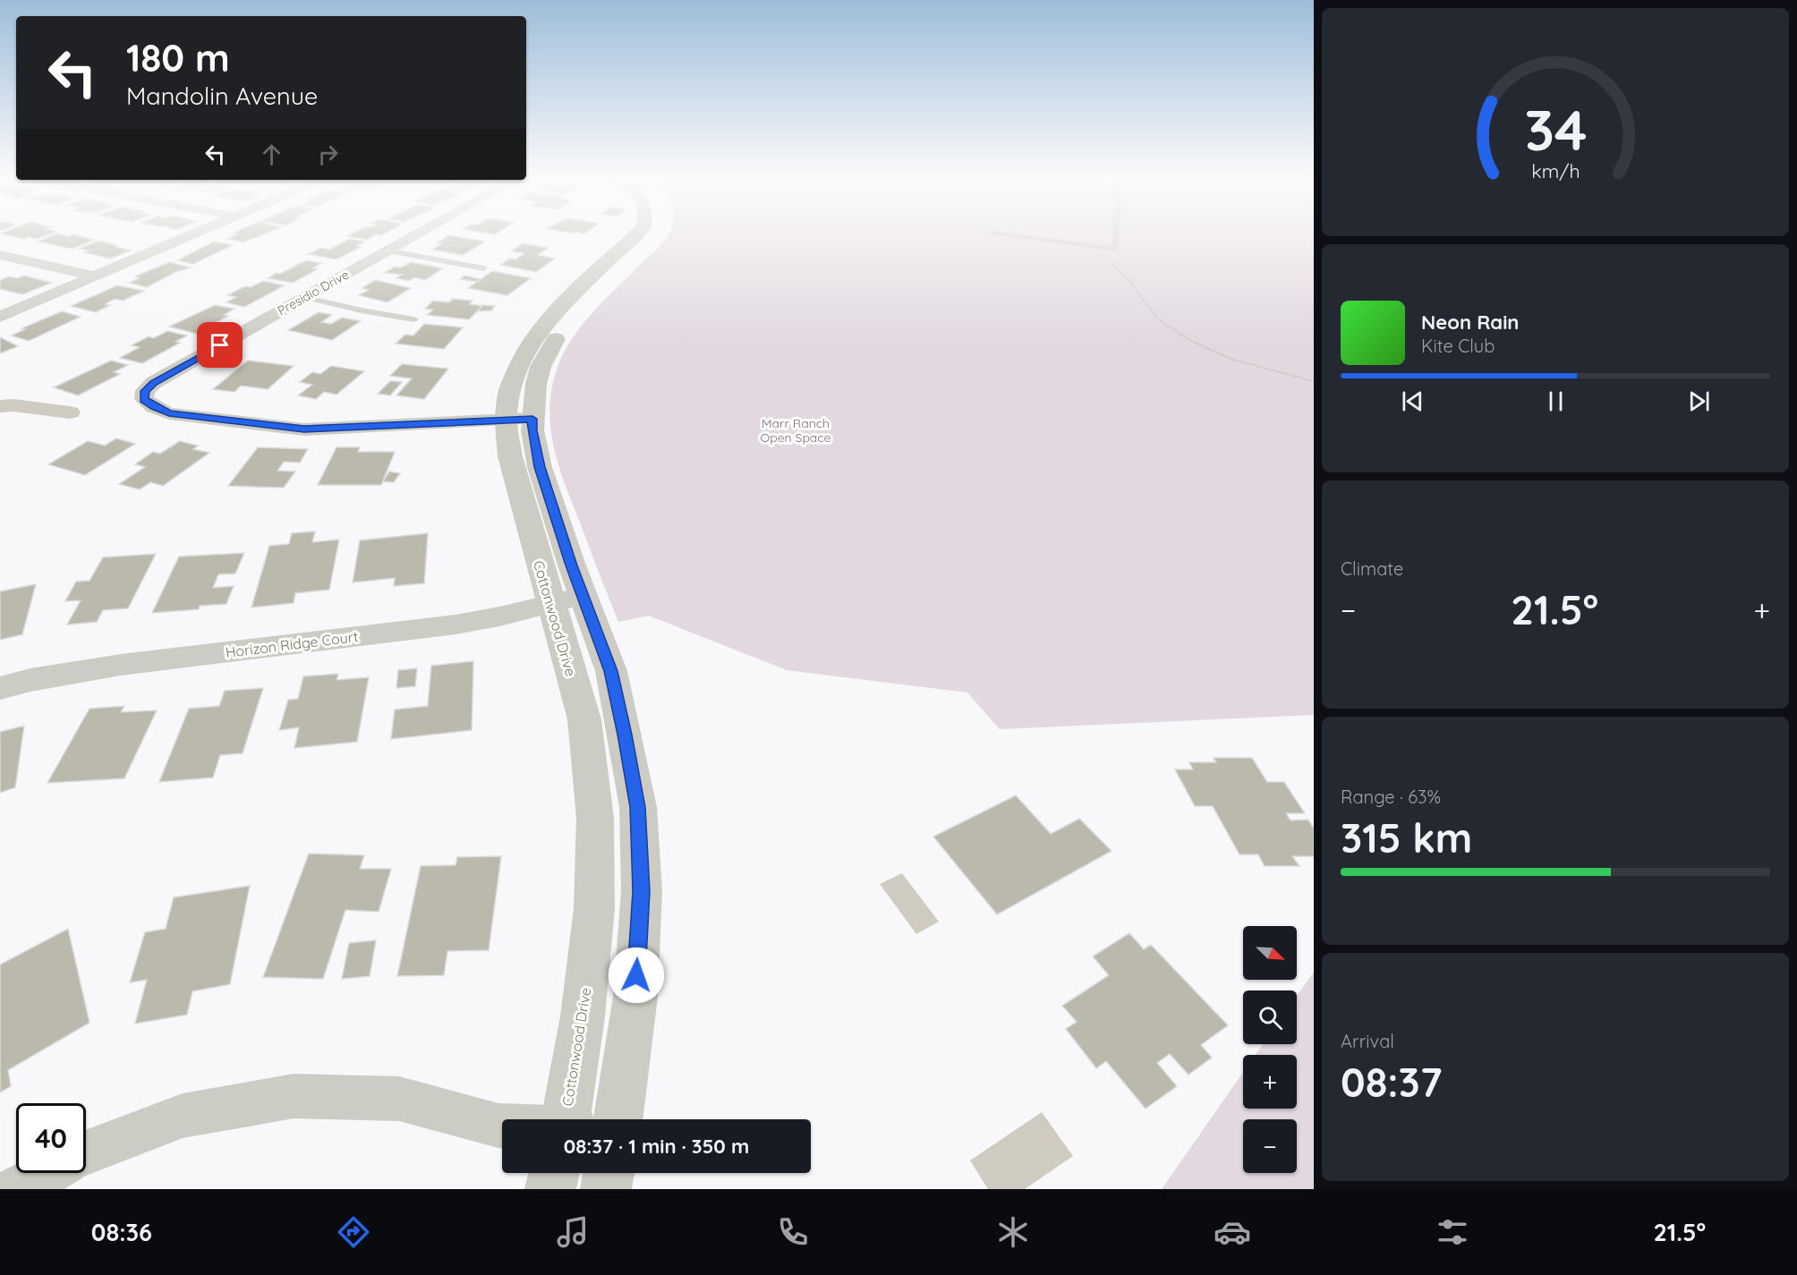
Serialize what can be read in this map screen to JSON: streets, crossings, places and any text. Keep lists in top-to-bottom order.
{
  "streets": {
    "street": ["Presidio Drive", "Cottonwood Drive", "Horizon Ridge Court"]
  },
  "crossings": [
    ["Presidio Drive", "Cottonwood Drive"],
    ["Cottonwood Drive", "Horizon Ridge Court"]
  ],
  "parks": ["Marr Ranch Open Space"],
  "north": "bottom right",
  "page": {
    "turn": ["180 m", "Mandolin Avenue"],
    "song": ["Neon Rain", "Kite Club"],
    "tile": [
      "Climate",
      ["Range · 63%", "315 km"],
      ["Arrival", "08:37"]
    ],
    "heat": ["−", "21.5°", "+"],
    "map_buttons": ["+", "−"],
    "limit": "40",
    "trip": "08:37 · 1 min · 350 m",
    "tabs": ["08:36", "21.5°"],
    "gauge": ["34", "km/h"]
  }
}
